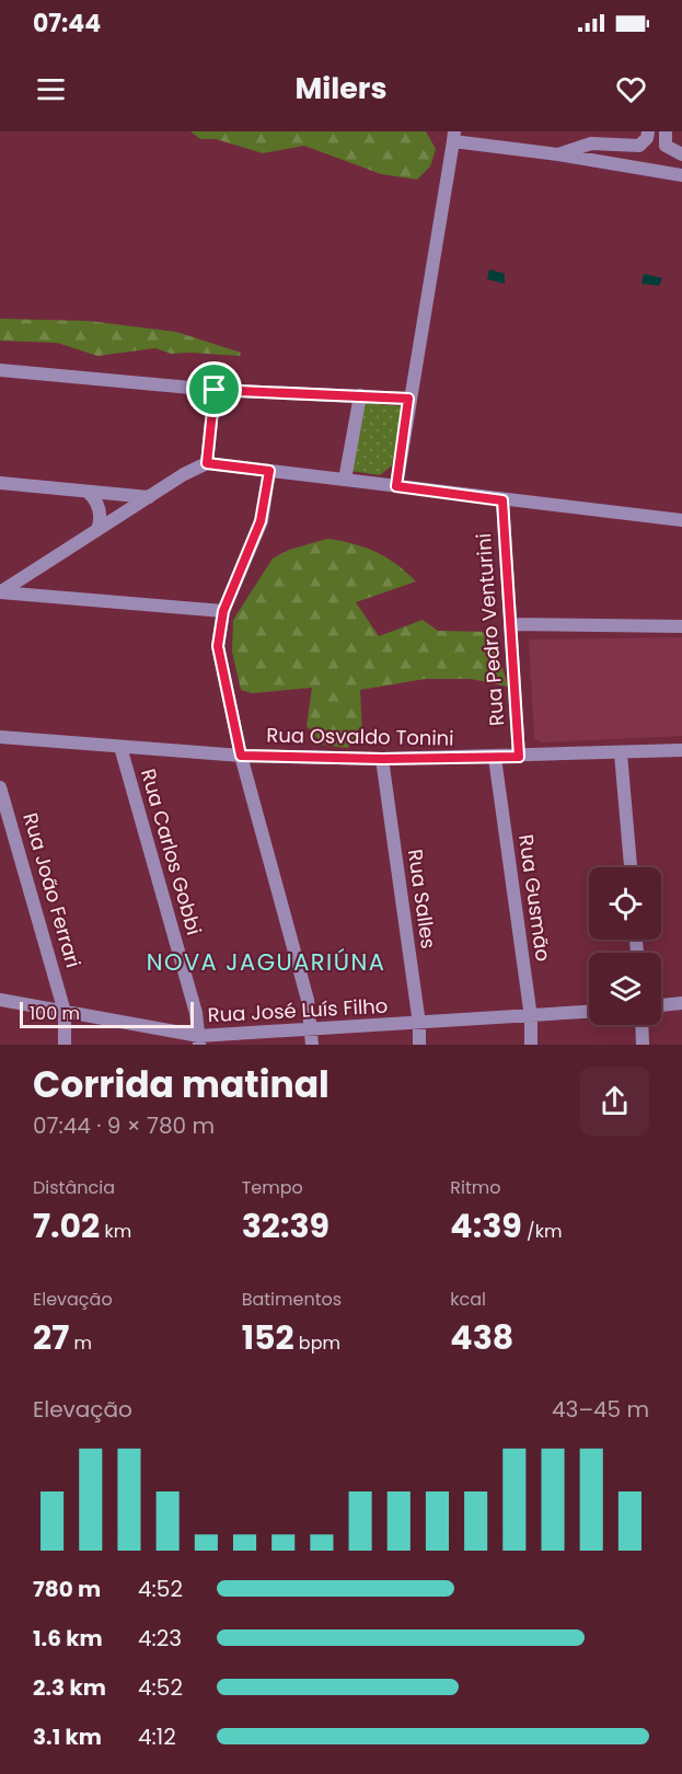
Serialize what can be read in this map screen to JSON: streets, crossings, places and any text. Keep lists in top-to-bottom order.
{
  "streets": {
    "street": [
      "Rua Pedro Venturini",
      "Rua Osvaldo Tonini",
      "Rua Carlos Gobbi",
      "Rua João Ferrari",
      "Rua Gusmão",
      "Rua Salles",
      "Rua José Luís Filho"
    ]
  },
  "crossings": [
    ["Rua Pedro Venturini", "Rua Osvaldo Tonini"],
    ["Rua Osvaldo Tonini", "Rua Carlos Gobbi"],
    ["Rua Osvaldo Tonini", "Rua Gusmão"],
    ["Rua Osvaldo Tonini", "Rua Salles"],
    ["Rua Carlos Gobbi", "Rua José Luís Filho"],
    ["Rua João Ferrari", "Rua José Luís Filho"],
    ["Rua Gusmão", "Rua José Luís Filho"],
    ["Rua Salles", "Rua José Luís Filho"]
  ],
  "districts": ["NOVA JAGUARIÚNA"],
  "scale_bar": "100 m",
  "page": {
    "status": "07:44",
    "header": "Milers",
    "scale": "100 m",
    "heading": ["Corrida matinal", "07:44 · 9 × 780 m"],
    "stats": [
      ["Distância", "7.02 km"],
      ["Tempo", "32:39"],
      ["Ritmo", "4:39 /km"],
      ["Elevação", "27 m"],
      ["Batimentos", "152 bpm"],
      ["kcal", "438"]
    ],
    "chart": ["Elevação", "43–45 m"],
    "list": [
      {
        "name": "780 m",
        "note": "4:52"
      },
      {
        "name": "1.6 km",
        "note": "4:23"
      },
      {
        "name": "2.3 km",
        "note": "4:52"
      },
      {
        "name": "3.1 km",
        "note": "4:12"
      }
    ]
  }
}
